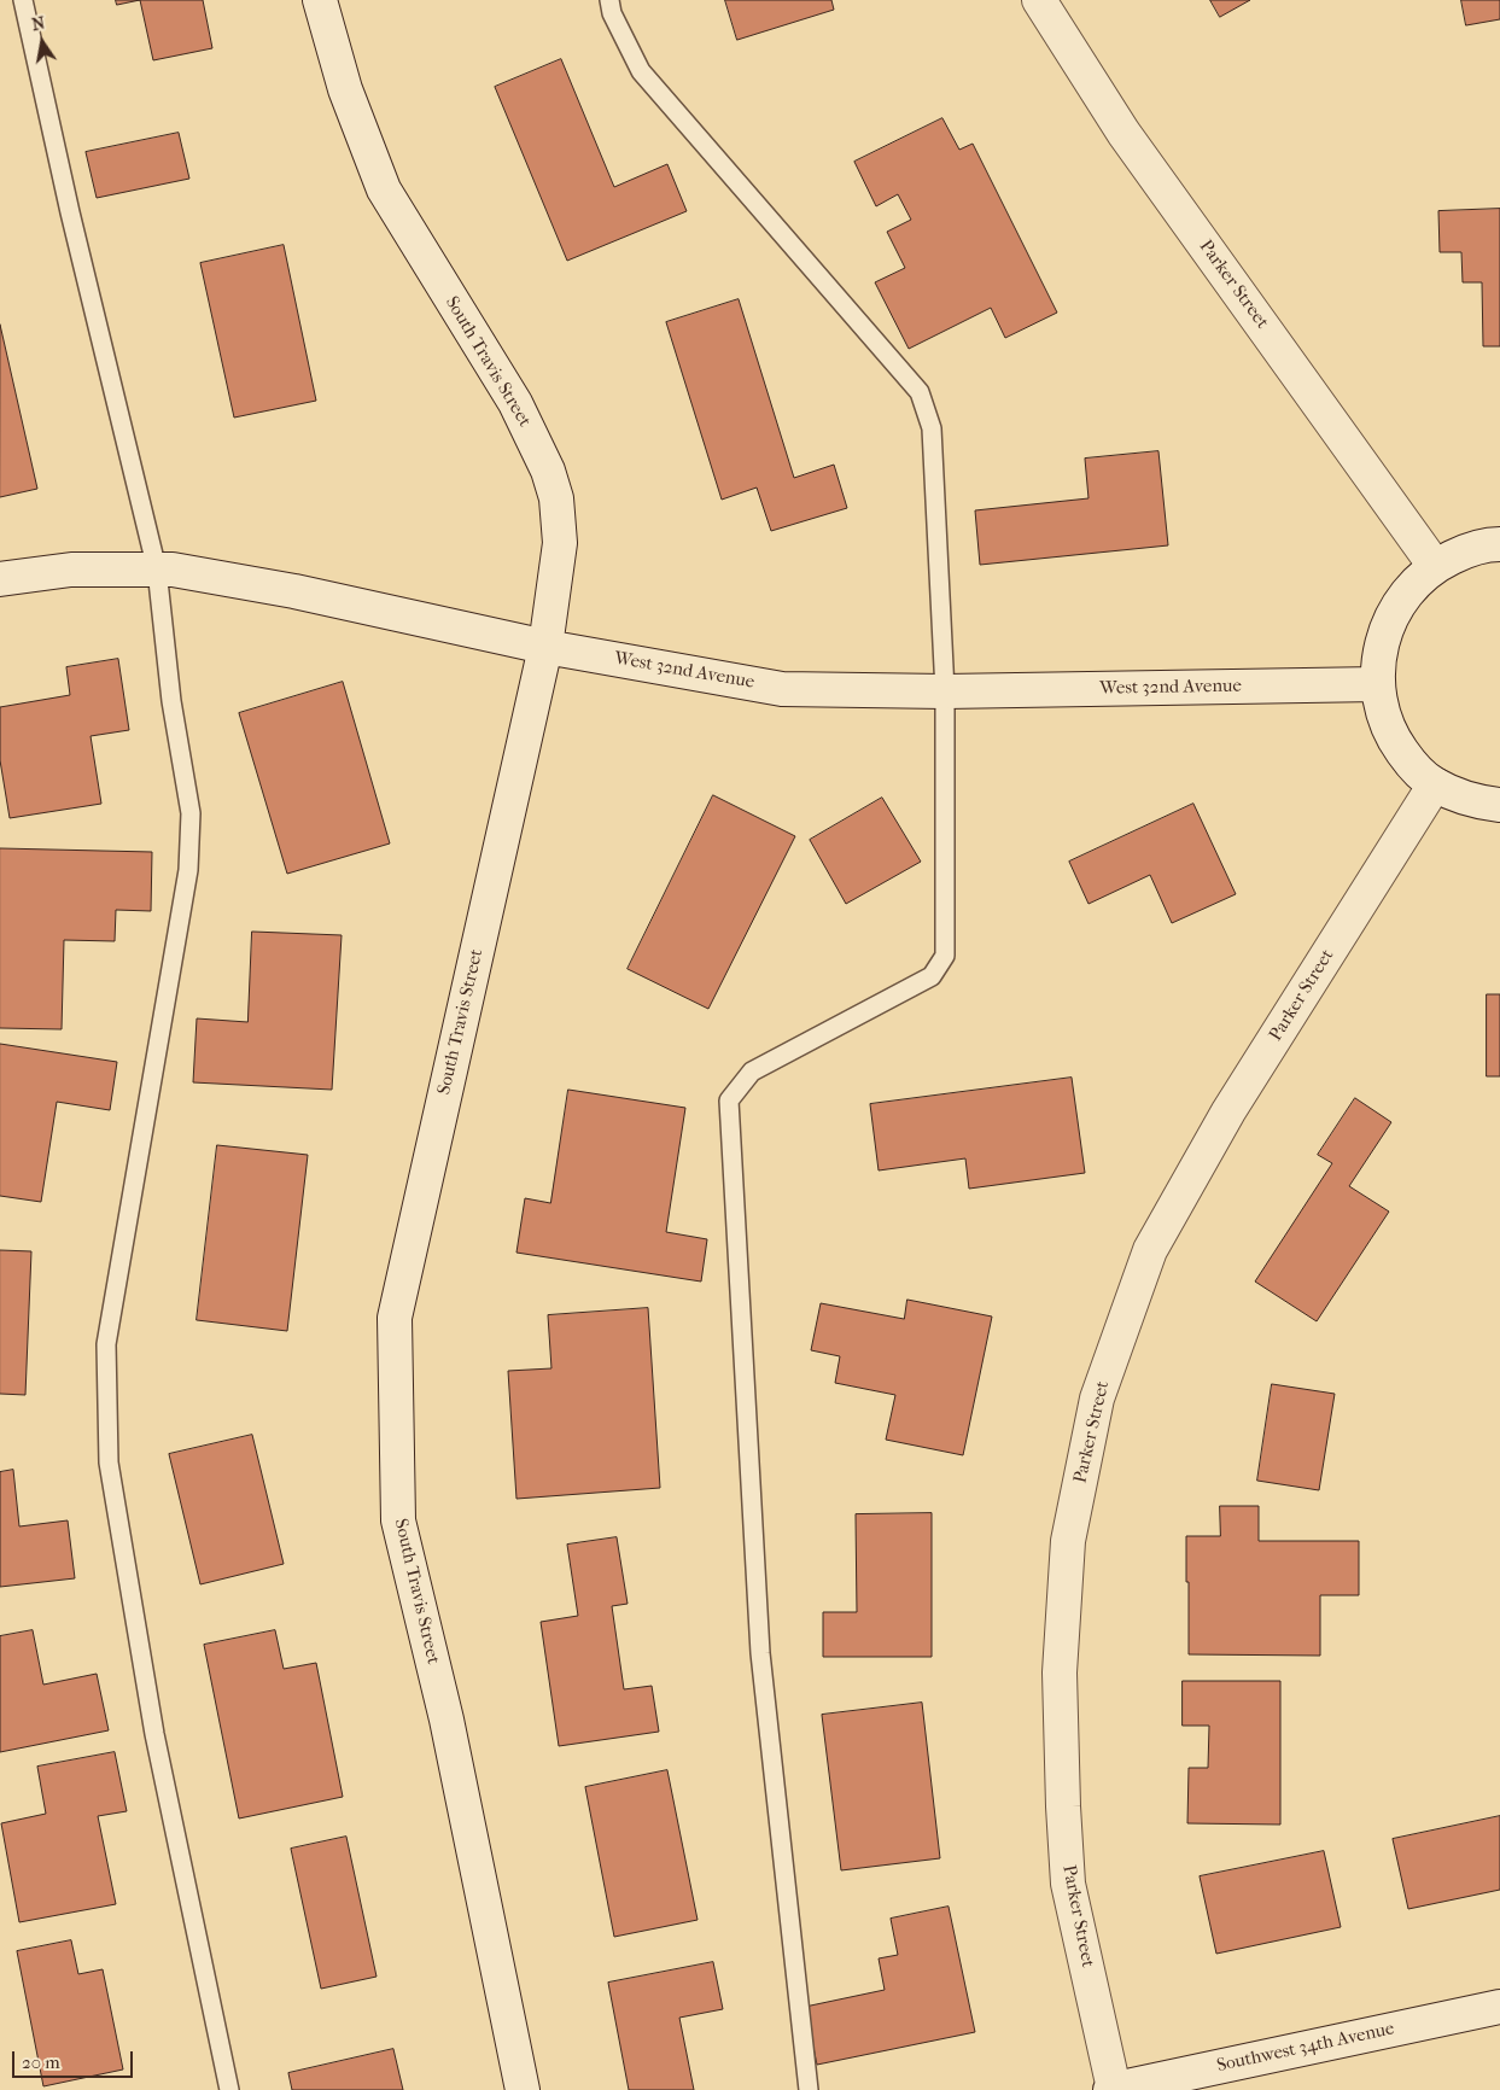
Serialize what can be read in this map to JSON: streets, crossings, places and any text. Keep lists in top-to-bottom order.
{
  "streets": {
    "street": [
      "Parker Street",
      "South Travis Street",
      "West 32nd Avenue",
      "Southwest 34th Avenue"
    ]
  },
  "crossings": [
    ["Parker Street", "Southwest 34th Avenue"],
    ["South Travis Street", "West 32nd Avenue"]
  ],
  "scale_bar": "20 m",
  "north": "top"
}
